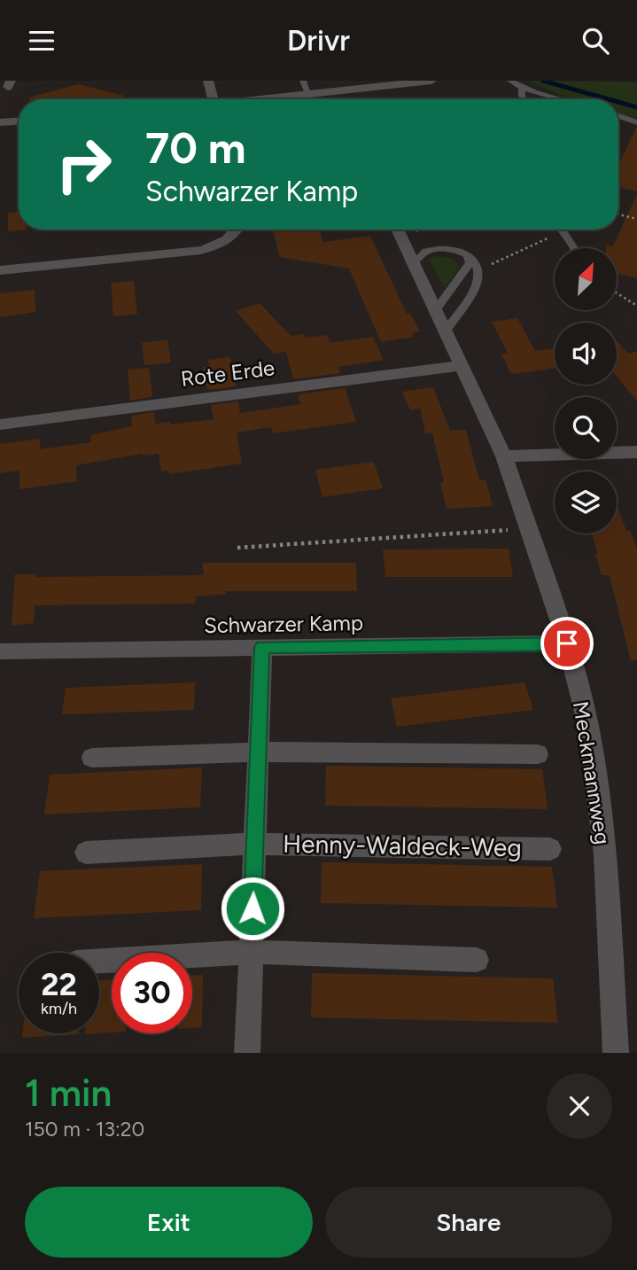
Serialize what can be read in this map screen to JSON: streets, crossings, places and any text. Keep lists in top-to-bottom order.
{
  "streets": {
    "street": [
      "Rote Erde",
      "Schwarzer Kamp",
      "Meckmannweg",
      "Henny-Waldeck-Weg"
    ]
  },
  "crossings": [
    ["Rote Erde", "Meckmannweg"],
    ["Schwarzer Kamp", "Meckmannweg"],
    ["Schwarzer Kamp", "Henny-Waldeck-Weg"]
  ],
  "north": "top right",
  "page": {
    "header": "Drivr",
    "turn": ["70 m", "Schwarzer Kamp"],
    "speed": "22 km/h",
    "limit": "30",
    "heading": ["1 min", "150 m · 13:20"],
    "buttons": ["Exit", "Share"]
  }
}
